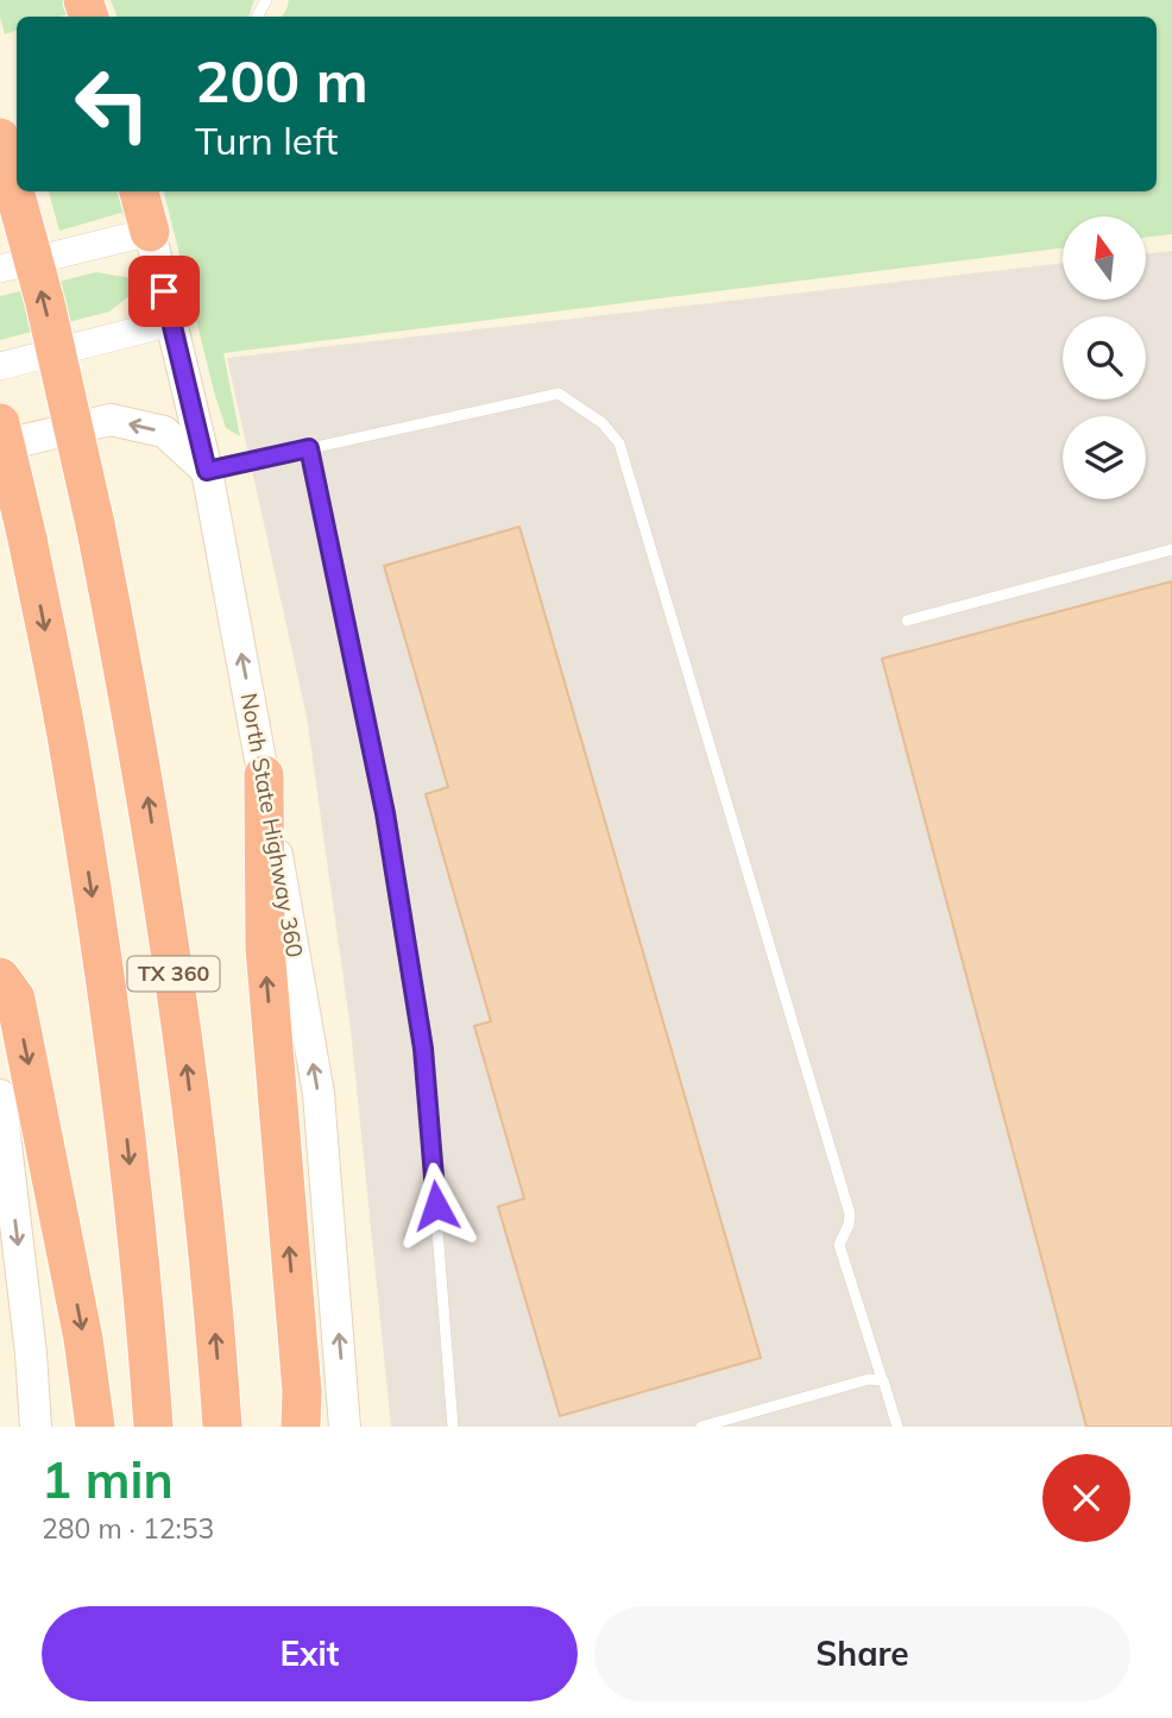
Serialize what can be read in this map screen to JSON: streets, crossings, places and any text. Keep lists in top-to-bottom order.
{
  "streets": {
    "highway": ["TX 360"],
    "main road": ["North State Highway 360"]
  },
  "one_way": ["North State Highway 360"],
  "north": "top",
  "page": {
    "turn": ["200 m", "Turn left"],
    "heading": ["1 min", "280 m · 12:53"],
    "buttons": ["Exit", "Share"]
  }
}
